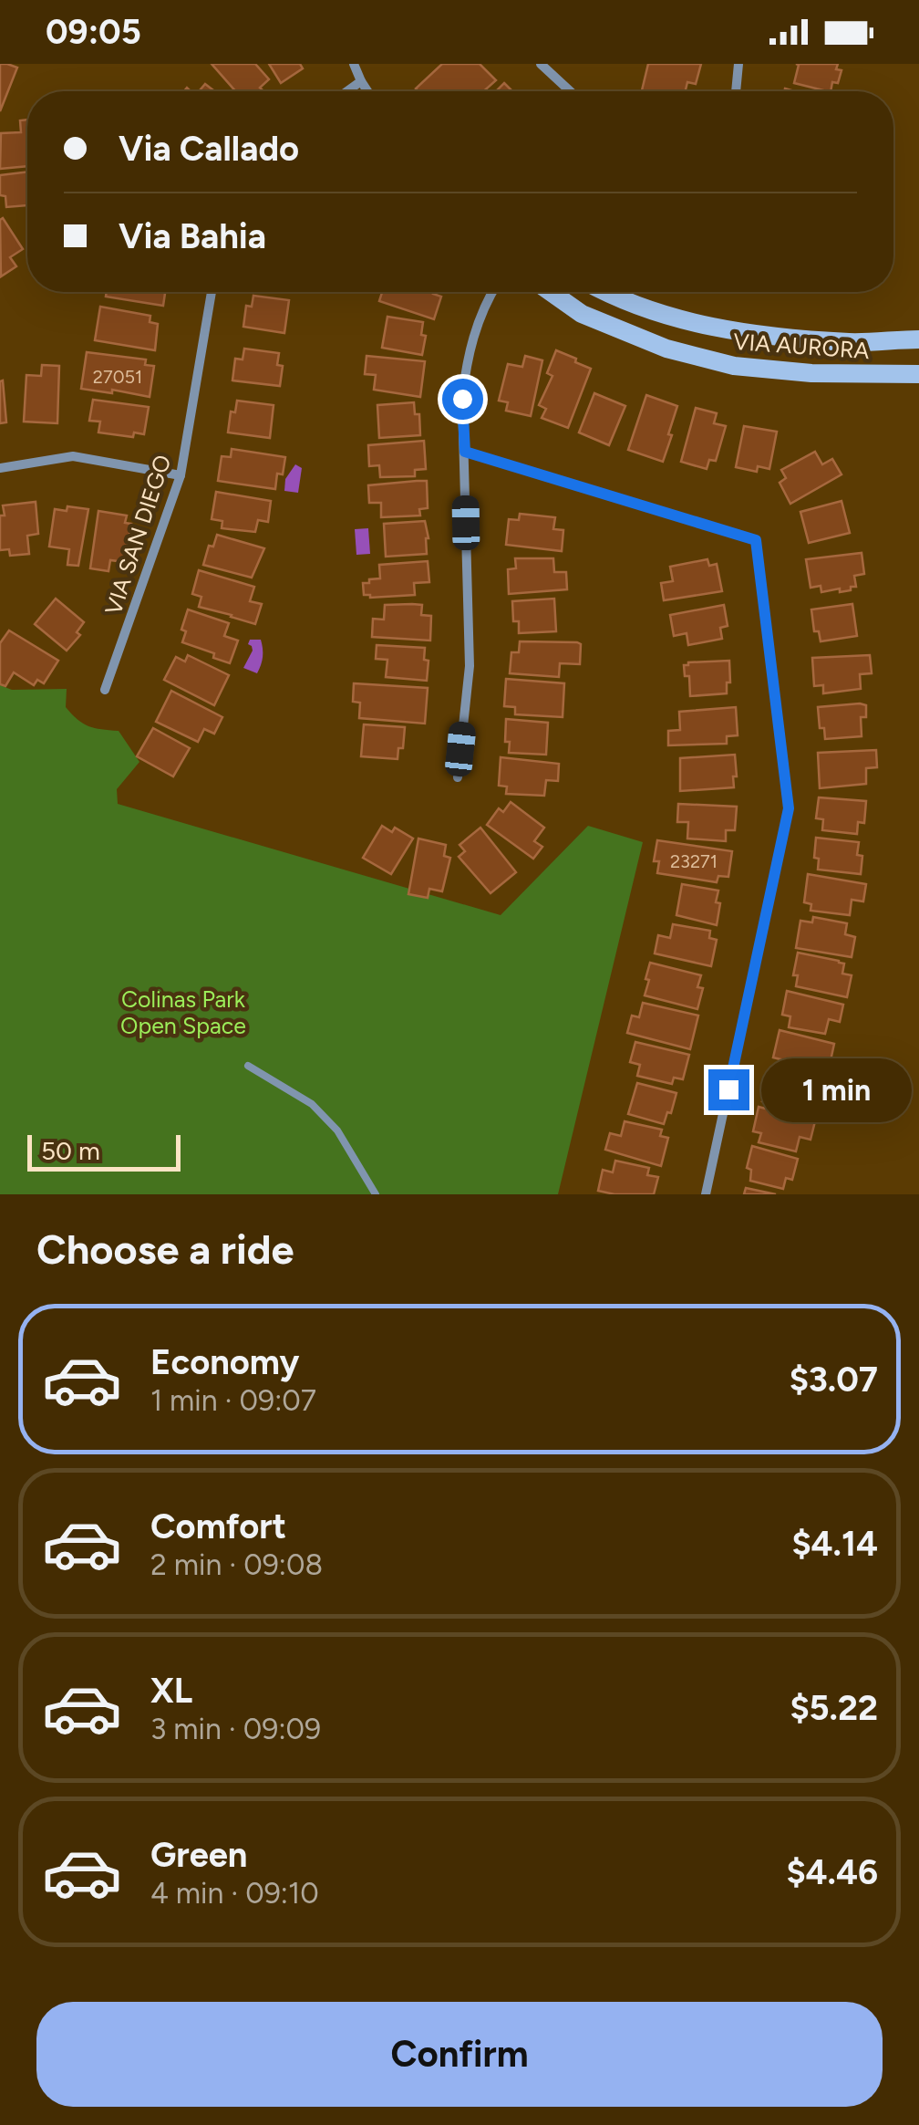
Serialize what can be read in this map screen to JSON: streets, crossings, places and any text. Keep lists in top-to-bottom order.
{
  "streets": {
    "street": ["VIA AURORA", "VIA SAN DIEGO"]
  },
  "parks": ["Colinas Park Open Space"],
  "house_numbers": ["27051", "23271"],
  "scale_bar": "50 m",
  "page": {
    "status": "09:05",
    "banner": ["Via Callado", "Via Bahia"],
    "bubble": "1 min",
    "scale": "50 m",
    "heading": "Choose a ride",
    "list": [
      {
        "name": "Economy",
        "note": "1 min · 09:07",
        "value": "$3.07"
      },
      {
        "name": "Comfort",
        "note": "2 min · 09:08",
        "value": "$4.14"
      },
      {
        "name": "XL",
        "note": "3 min · 09:09",
        "value": "$5.22"
      },
      {
        "name": "Green",
        "note": "4 min · 09:10",
        "value": "$4.46"
      }
    ],
    "buttons": "Confirm"
  }
}
